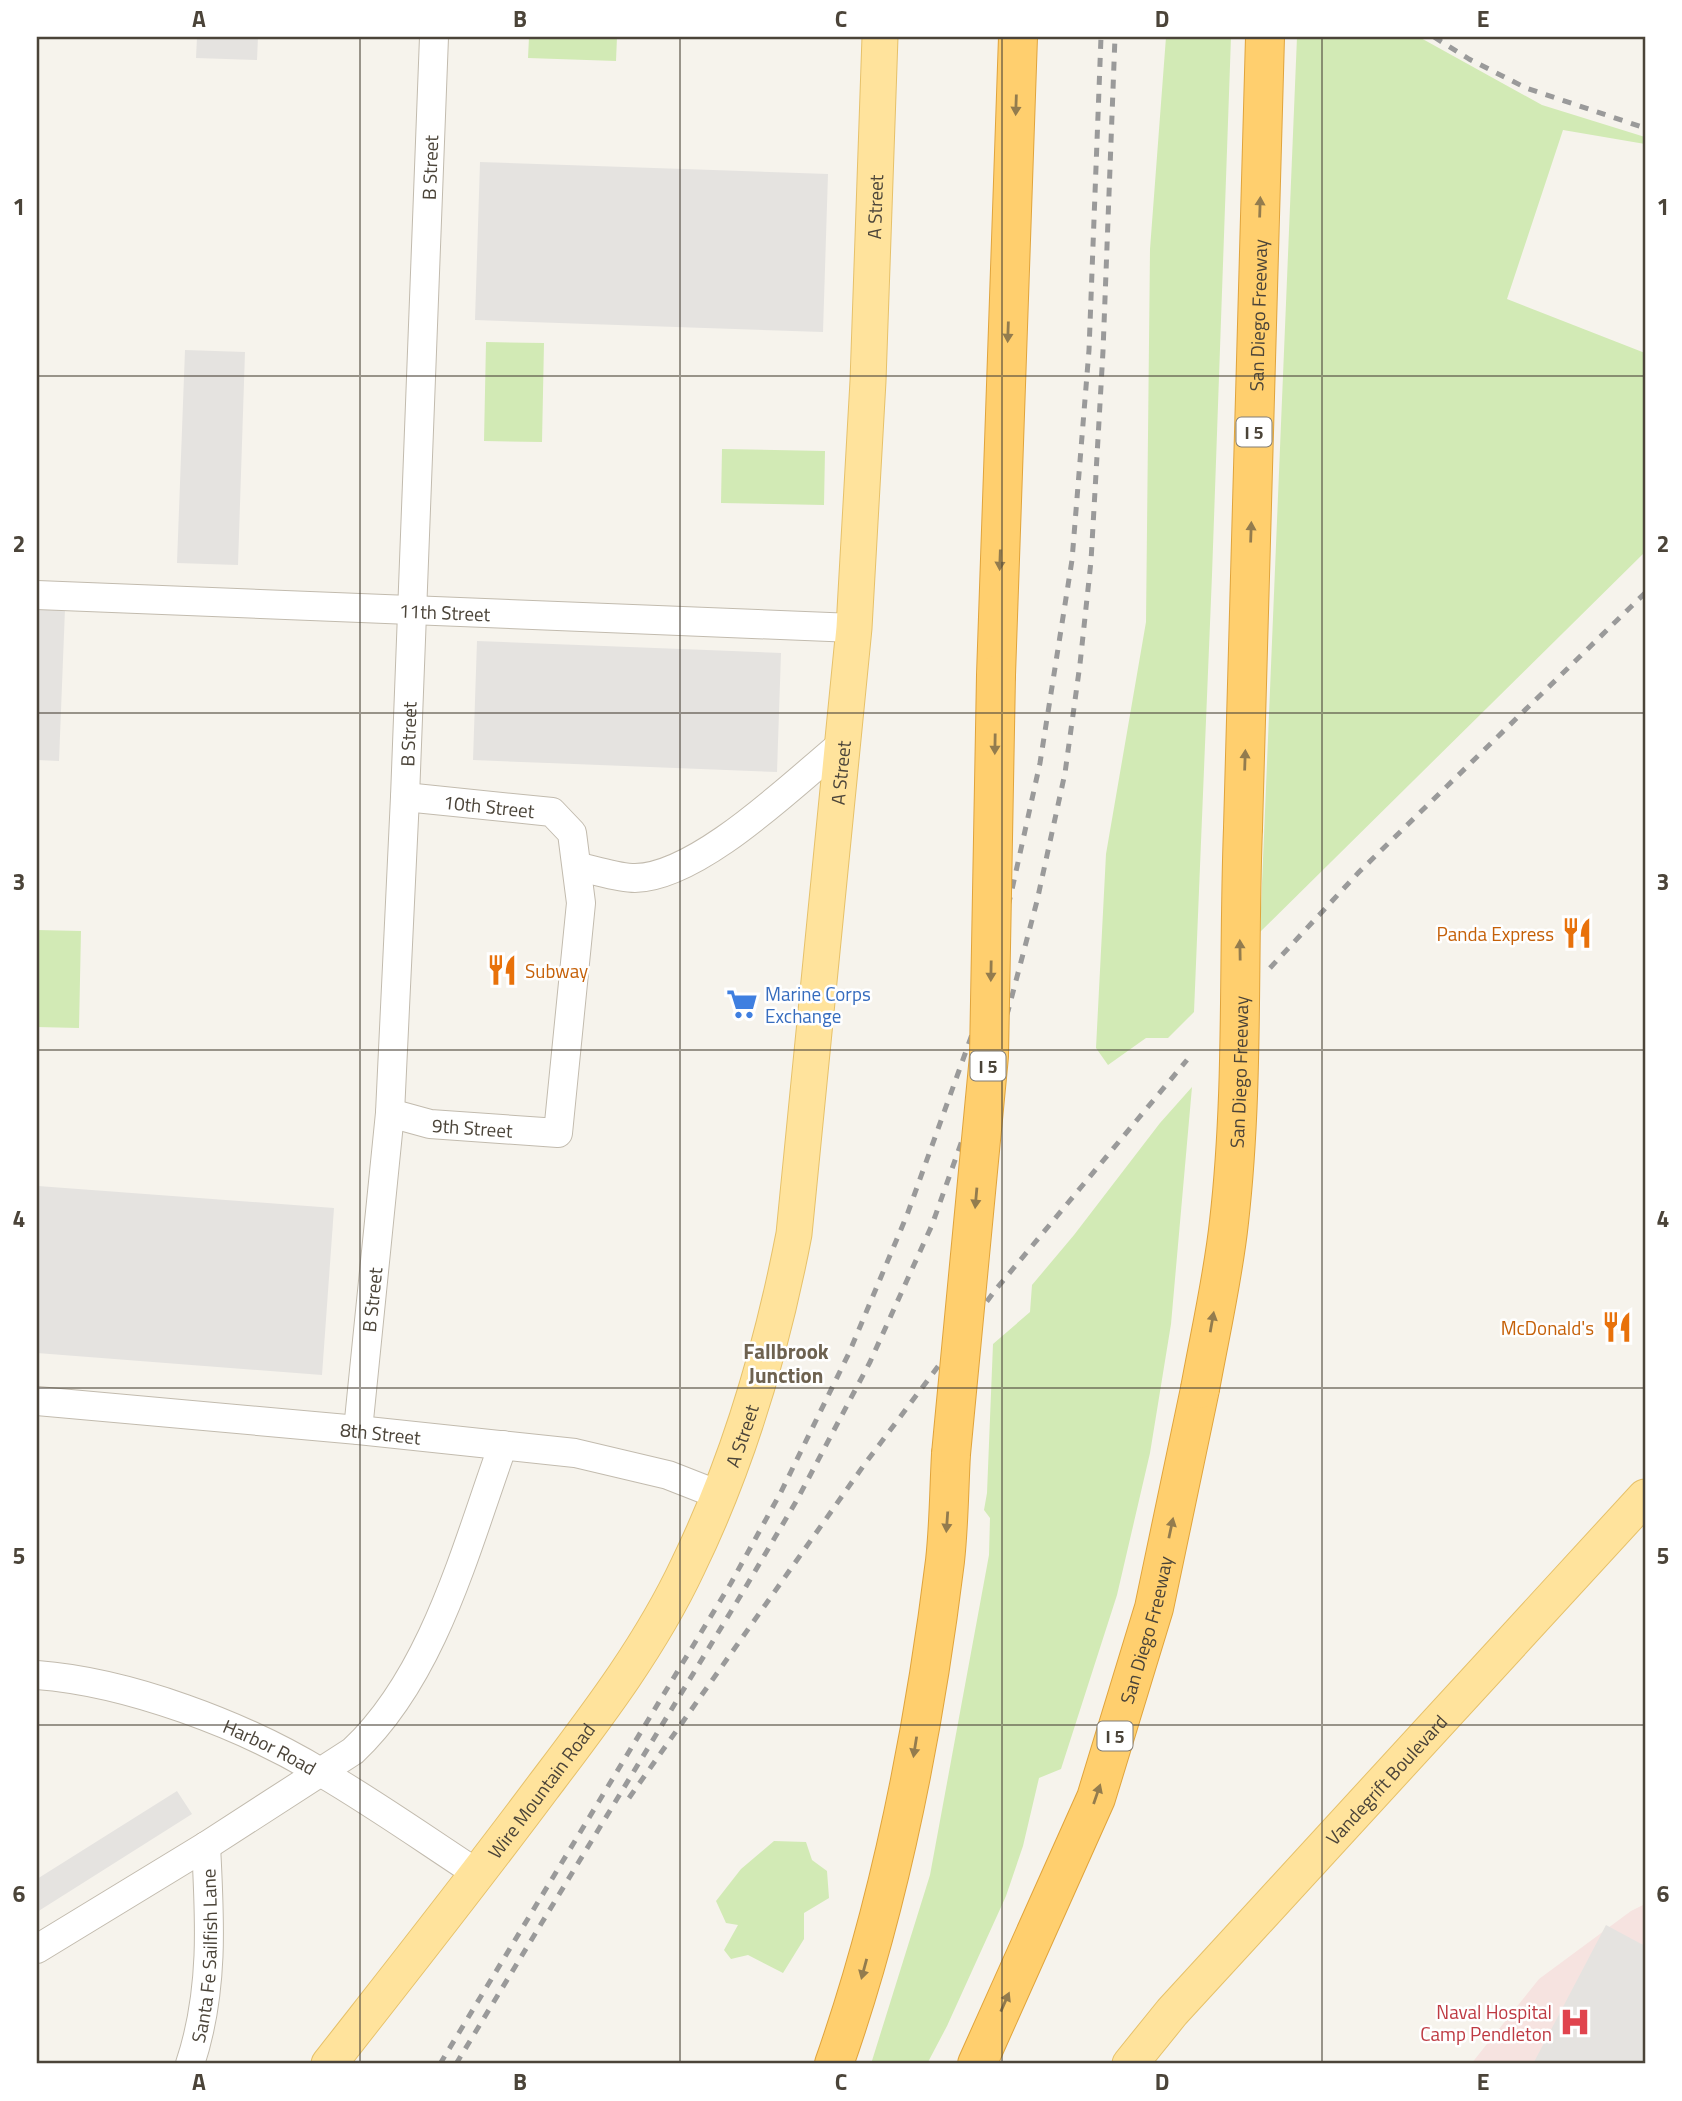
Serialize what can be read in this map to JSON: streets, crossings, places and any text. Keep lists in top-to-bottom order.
{
  "streets": {
    "highway": ["San Diego Freeway", "I 5"],
    "main road": ["A Street", "Vandegrift Boulevard", "Wire Mountain Road"],
    "street": [
      "B Street",
      "11th Street",
      "10th Street",
      "9th Street",
      "8th Street",
      "Harbor Road",
      "Santa Fe Sailfish Lane"
    ]
  },
  "crossings": [
    ["B Street", "11th Street"],
    ["B Street", "10th Street"],
    ["B Street", "9th Street"],
    ["B Street", "8th Street"],
    ["A Street", "11th Street"],
    ["A Street", "8th Street"],
    ["A Street", "Wire Mountain Road"],
    ["10th Street", "9th Street"],
    ["8th Street", "Wire Mountain Road"],
    ["Harbor Road", "Wire Mountain Road"]
  ],
  "districts": ["Fallbrook Junction"],
  "places": {
    "restaurant": ["Panda Express", "Subway", "McDonald's"],
    "supermarket": ["Marine Corps Exchange"],
    "hospital": ["Naval Hospital Camp Pendleton"]
  },
  "grid": {
    "columns": [
      "A",
      "B",
      "C",
      "D",
      "E"
    ],
    "rows": [
      "1",
      "2",
      "3",
      "4",
      "5",
      "6"
    ]
  }
}
